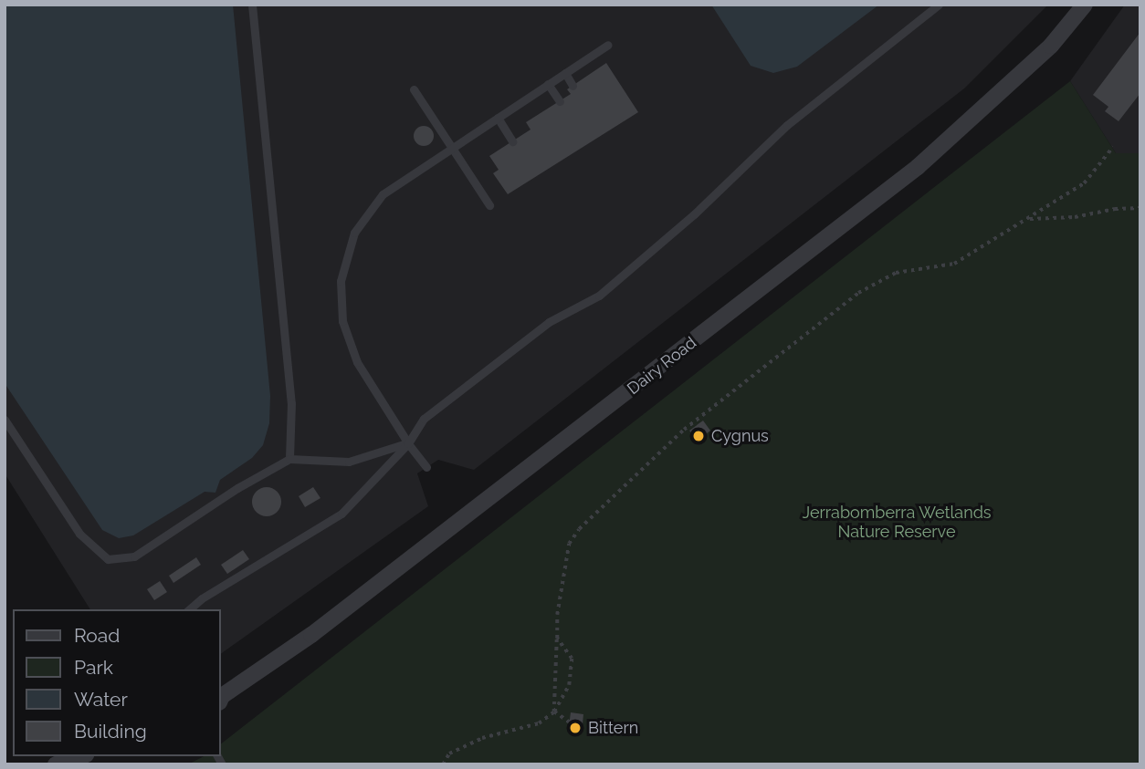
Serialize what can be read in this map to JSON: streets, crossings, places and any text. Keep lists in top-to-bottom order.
{
  "streets": {
    "street": ["Dairy Road"]
  },
  "parks": ["Jerrabomberra Wetlands Nature Reserve"],
  "places": ["Cygnus", "Bittern"],
  "legend": [
    "Road",
    "Park",
    "Water",
    "Building"
  ]
}
